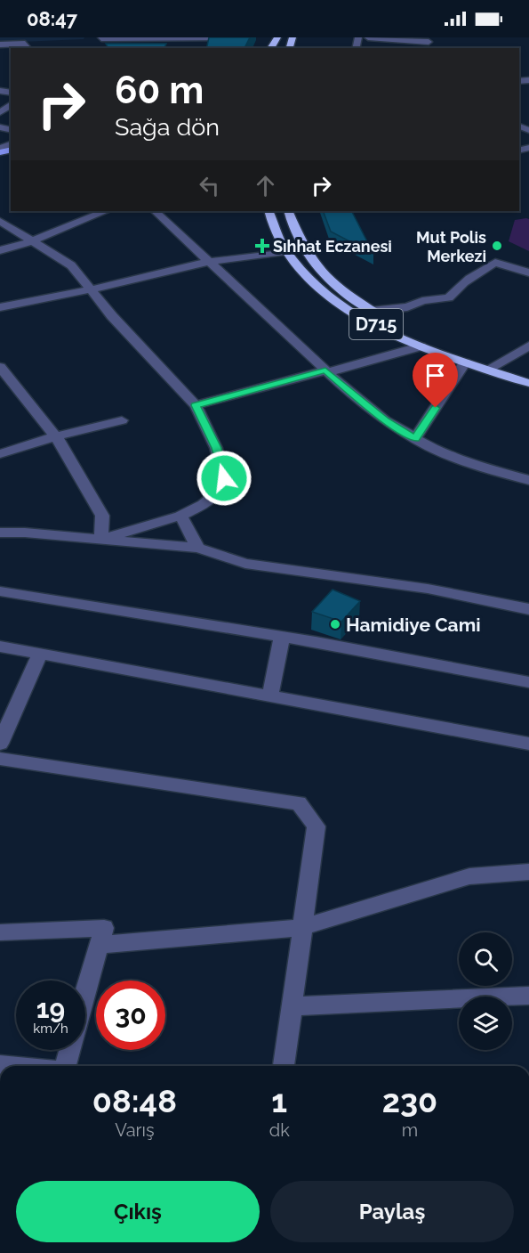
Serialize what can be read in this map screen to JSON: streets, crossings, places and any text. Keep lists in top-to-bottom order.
{
  "streets": {
    "highway": ["D715"]
  },
  "places": {
    "health": ["Sıhhat Eczanesi"],
    "other": ["Mut Polis Merkezi", "Hamidiye Cami"]
  },
  "page": {
    "status": "08:47",
    "turn": ["60 m", "Sağa dön"],
    "speed": "19 km/h",
    "limit": "30",
    "eta": [
      "08:48",
      "Varış",
      "1",
      "dk",
      "230",
      "m"
    ],
    "buttons": ["Çıkış", "Paylaş"]
  }
}
